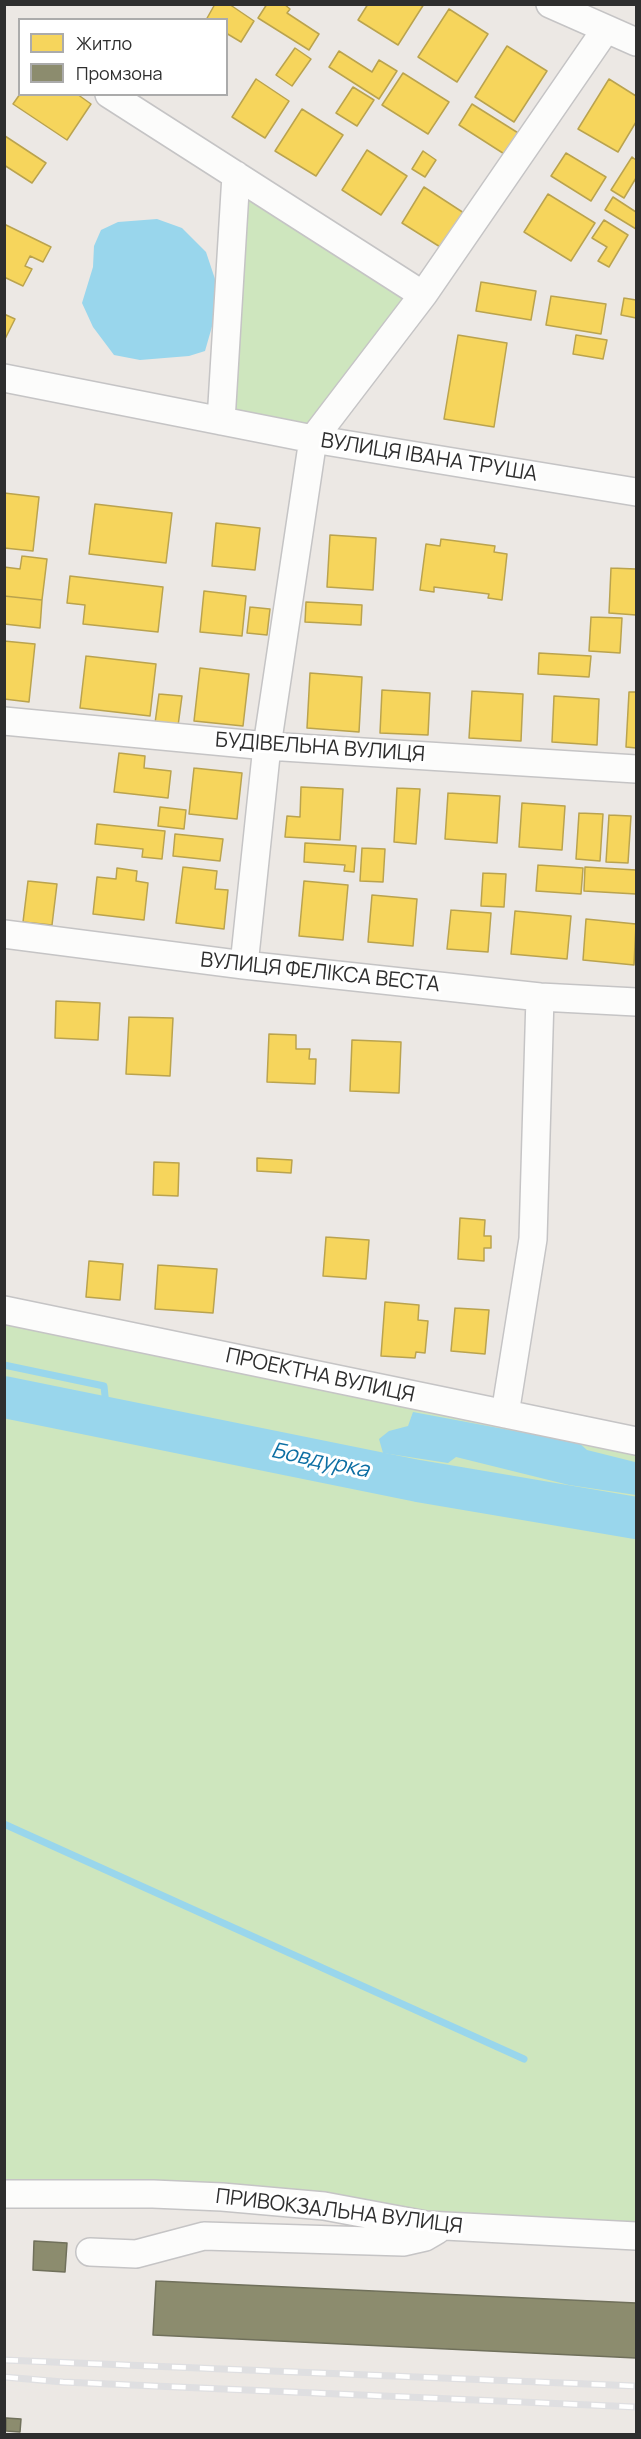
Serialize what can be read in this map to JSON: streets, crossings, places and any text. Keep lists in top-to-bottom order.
{
  "streets": {
    "street": [
      "ВУЛИЦЯ ІВАНА ТРУША",
      "БУДІВЕЛЬНА ВУЛИЦЯ",
      "ВУЛИЦЯ ФЕЛІКСА ВЕСТА",
      "ПРОЕКТНА ВУЛИЦЯ",
      "ПРИВОКЗАЛЬНА ВУЛИЦЯ"
    ]
  },
  "water": ["Бовдурка"],
  "legend": ["Житло", "Промзона"]
}
